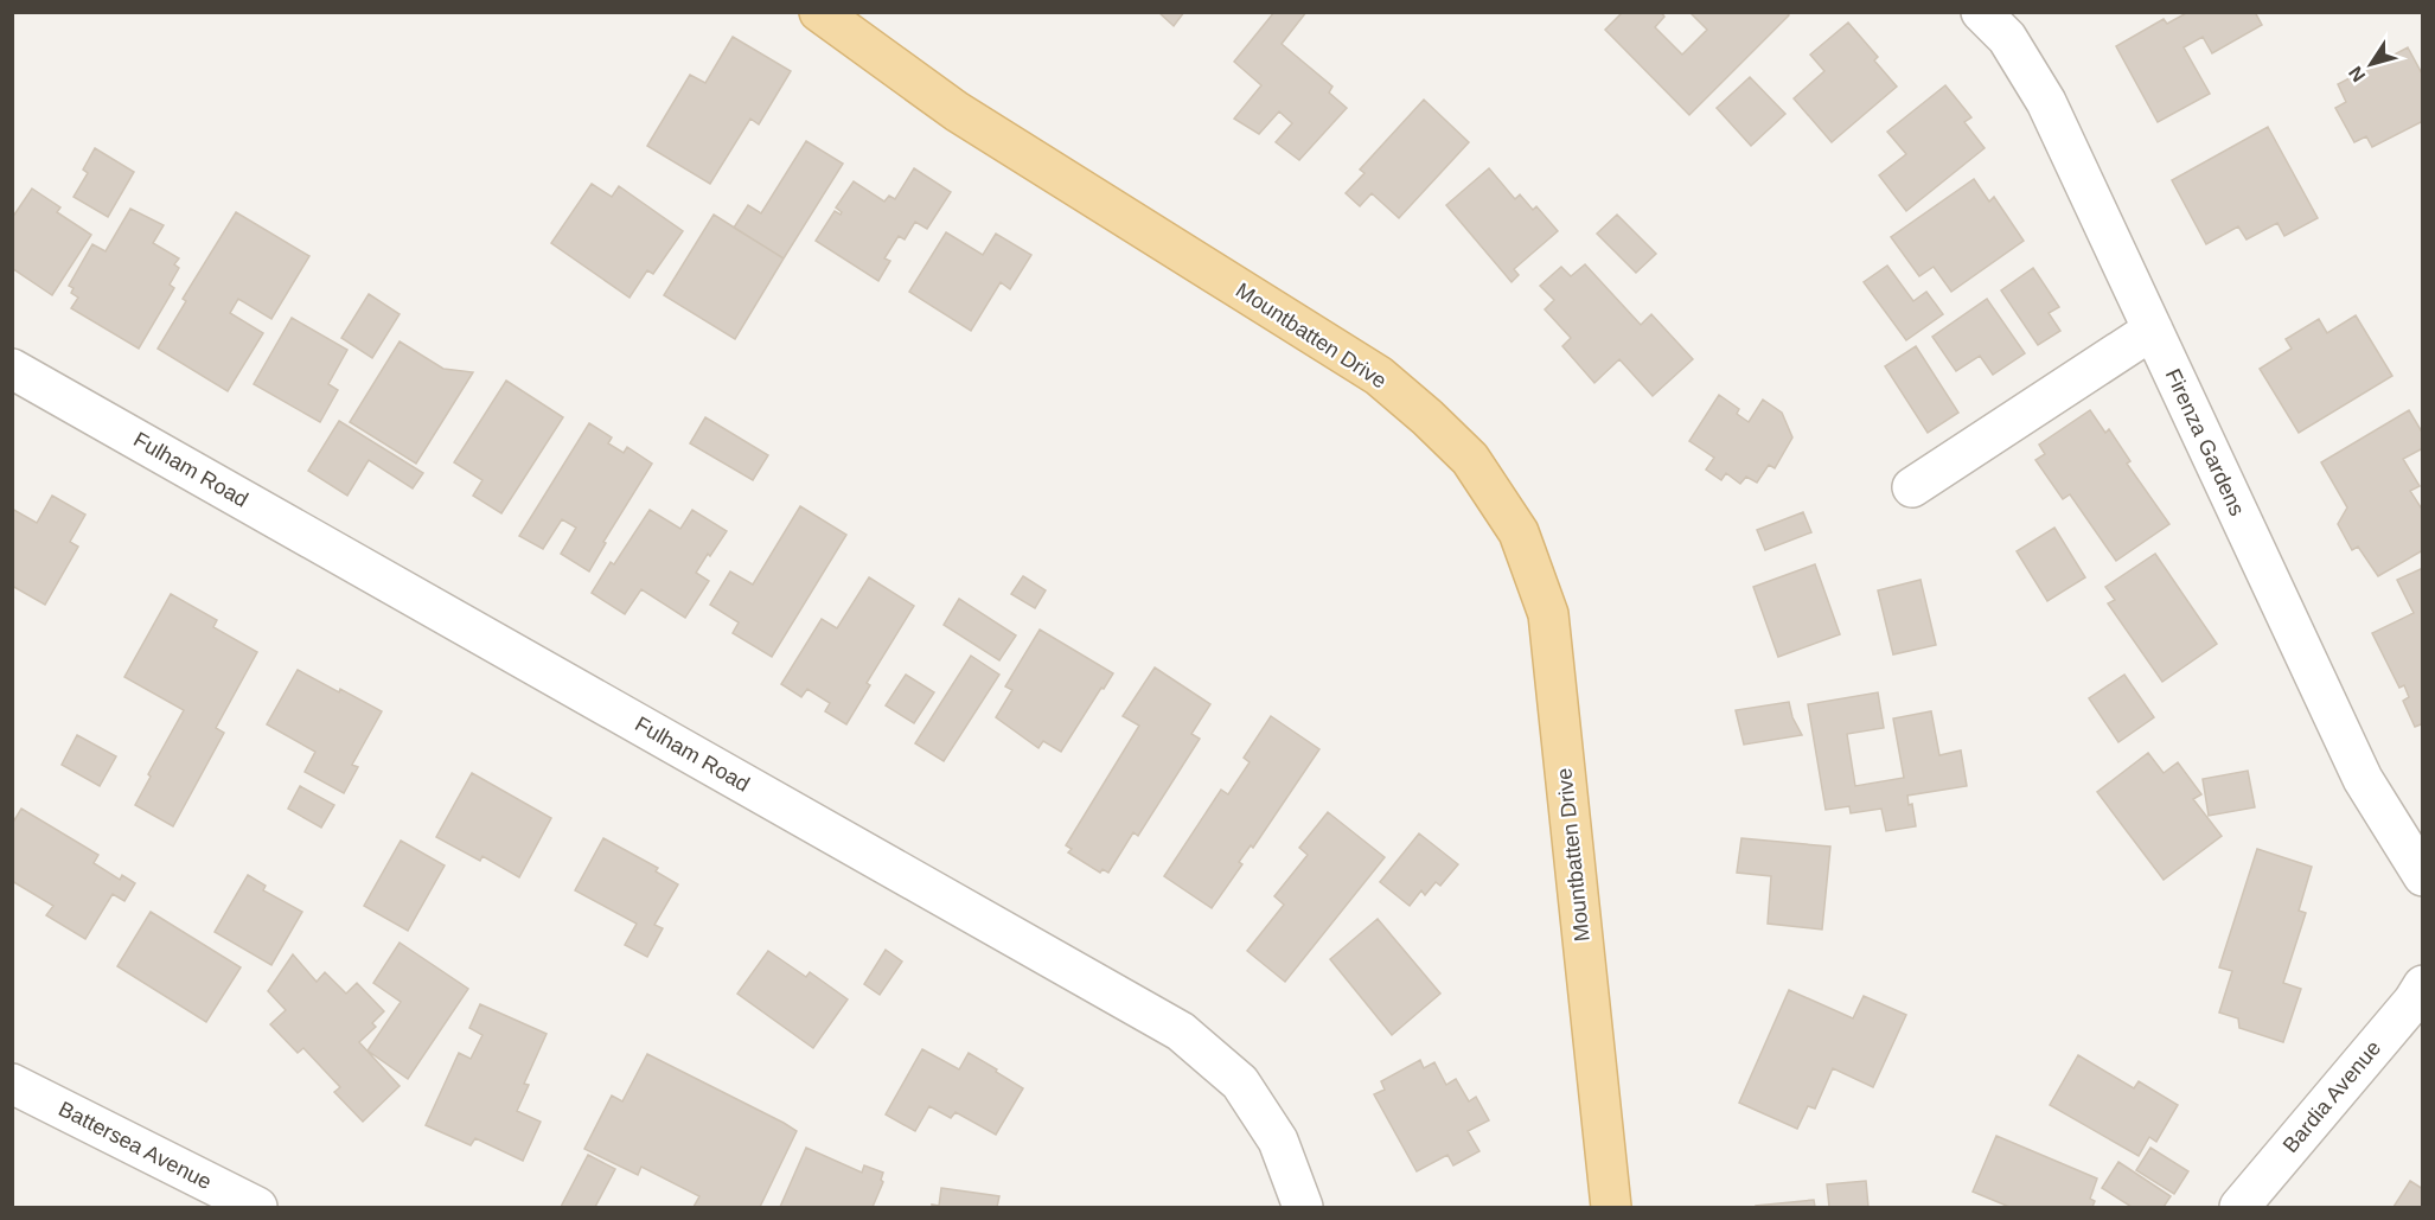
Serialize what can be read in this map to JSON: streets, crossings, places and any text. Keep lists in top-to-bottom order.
{
  "streets": {
    "main road": ["Mountbatten Drive"],
    "street": [
      "Firenza Gardens",
      "Fulham Road",
      "Bardia Avenue",
      "Battersea Avenue"
    ]
  },
  "north": "bottom left"
}
